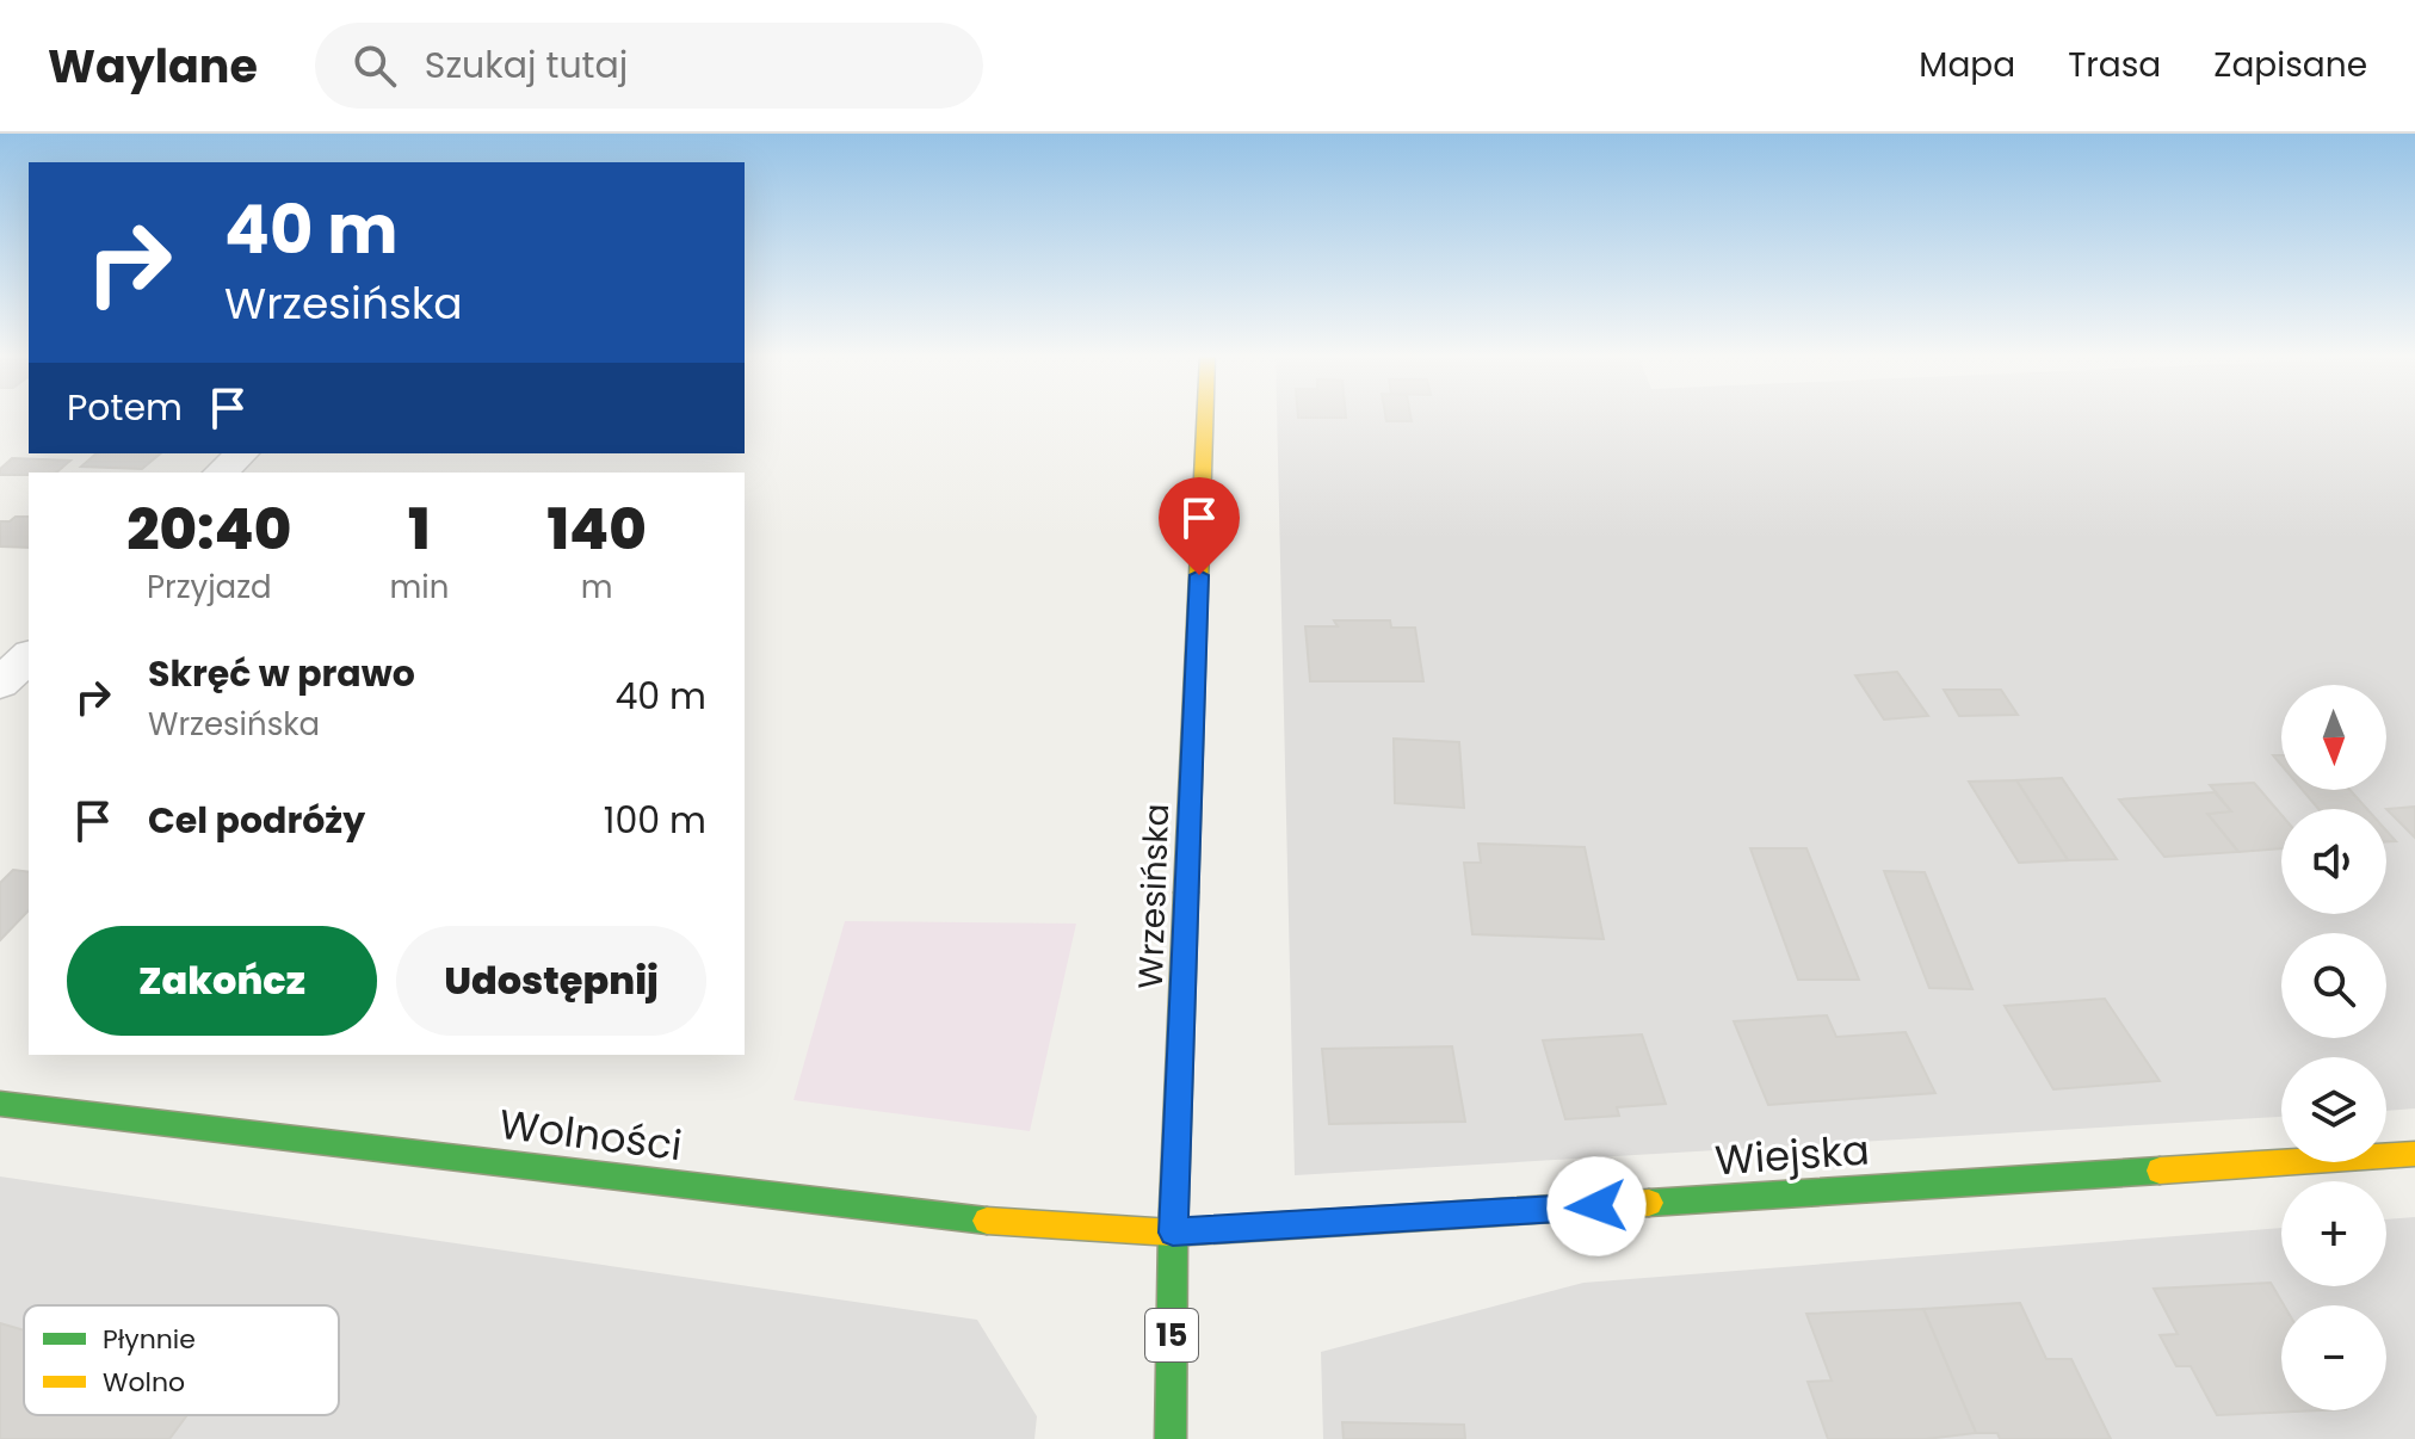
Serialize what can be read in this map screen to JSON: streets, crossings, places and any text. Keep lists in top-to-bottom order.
{
  "streets": {
    "street": [
      "Wrzesińska",
      "Wolności",
      "Wiejska",
      "15"
    ]
  },
  "crossings": [
    ["Wrzesińska", "Wolności"],
    ["Wrzesińska", "Wiejska"],
    ["Wolności", "Wiejska"]
  ],
  "legend": ["Płynnie", "Wolno"],
  "north": "bottom",
  "page": {
    "header": "Waylane",
    "search": "Szukaj tutaj",
    "nav": ["Mapa", "Trasa", "Zapisane"],
    "turn": ["40 m", "Wrzesińska"],
    "then": "Potem",
    "eta": [
      "20:40",
      "Przyjazd",
      "1",
      "min",
      "140",
      "m"
    ],
    "list": [
      {
        "name": "Skręć w prawo",
        "note": "Wrzesińska",
        "value": "40 m"
      },
      {
        "name": "Cel podróży",
        "value": "100 m"
      }
    ],
    "map_buttons": ["+", "−"],
    "buttons": ["Zakończ", "Udostępnij"]
  }
}
